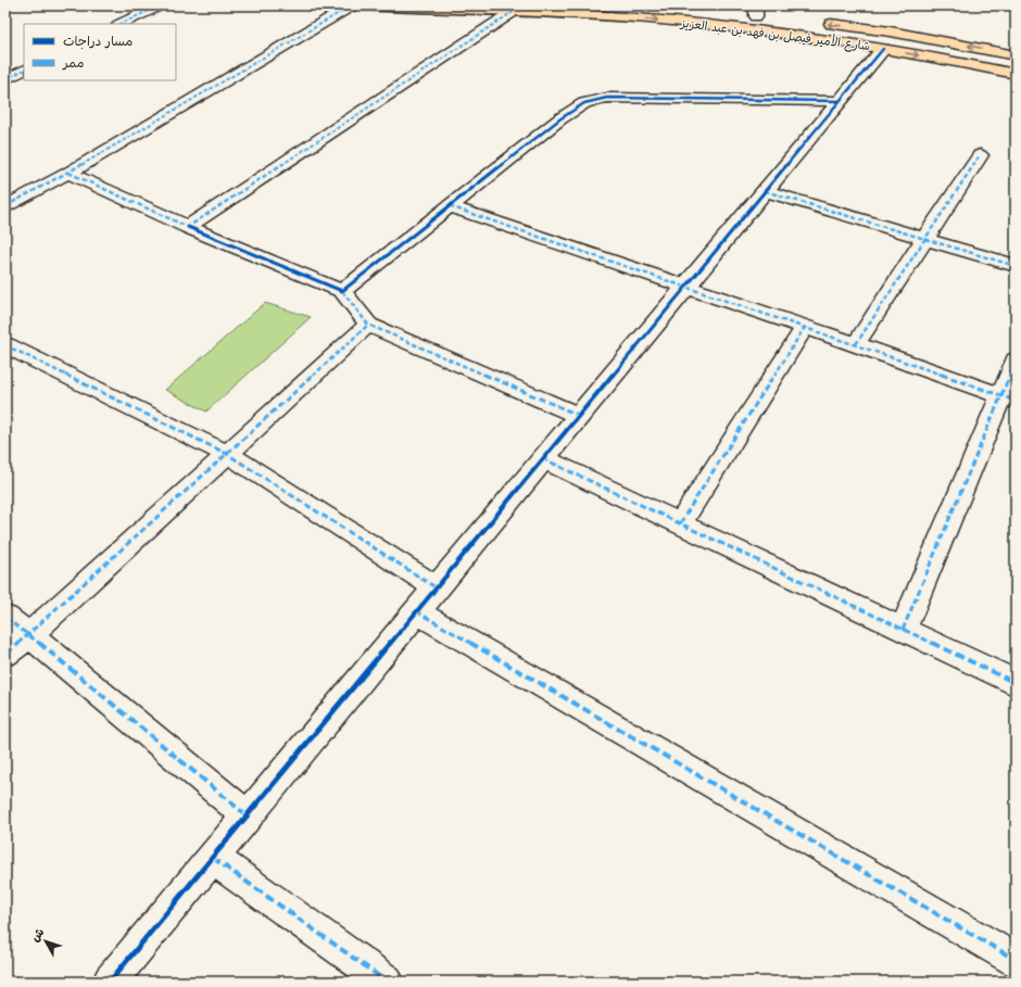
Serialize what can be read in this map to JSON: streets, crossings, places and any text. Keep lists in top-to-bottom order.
{
  "streets": {
    "main road": ["شارع الأمير فيصل بن فهد بن عبد العزيز"]
  },
  "legend": ["مسار دراجات", "ممر"],
  "north": "top left"
}
